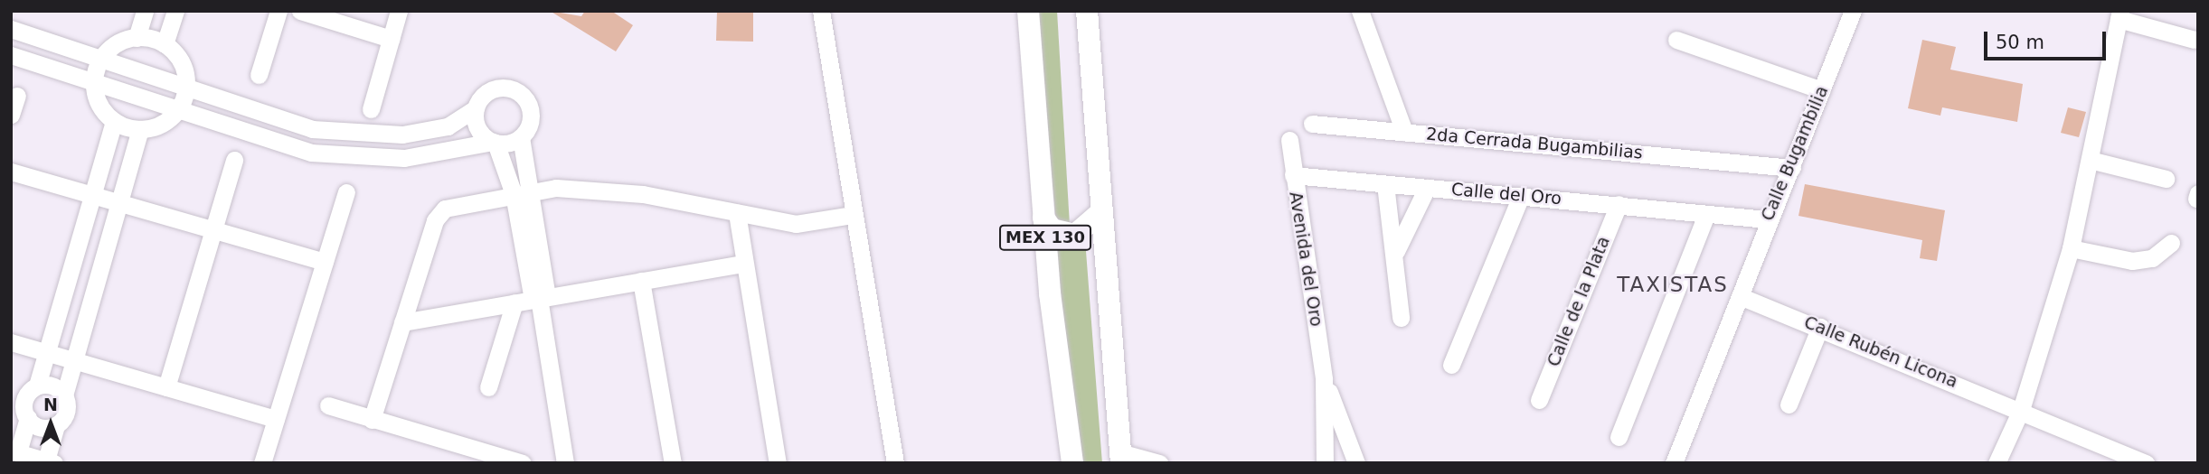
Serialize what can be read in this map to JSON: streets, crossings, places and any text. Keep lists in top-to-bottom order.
{
  "streets": {
    "main road": ["MEX 130"],
    "street": [
      "2da Cerrada Bugambilias",
      "Calle Bugambilia",
      "Calle del Oro",
      "Avenida del Oro",
      "Calle de la Plata",
      "Calle Rubén Licona"
    ]
  },
  "crossings": [
    ["2da Cerrada Bugambilias", "Calle Bugambilia"],
    ["Calle Bugambilia", "Calle del Oro"],
    ["Calle Bugambilia", "Calle Rubén Licona"],
    ["Calle del Oro", "Avenida del Oro"],
    ["Calle del Oro", "Calle de la Plata"]
  ],
  "districts": ["TAXISTAS"],
  "scale_bar": "50 m",
  "north": "top"
}
